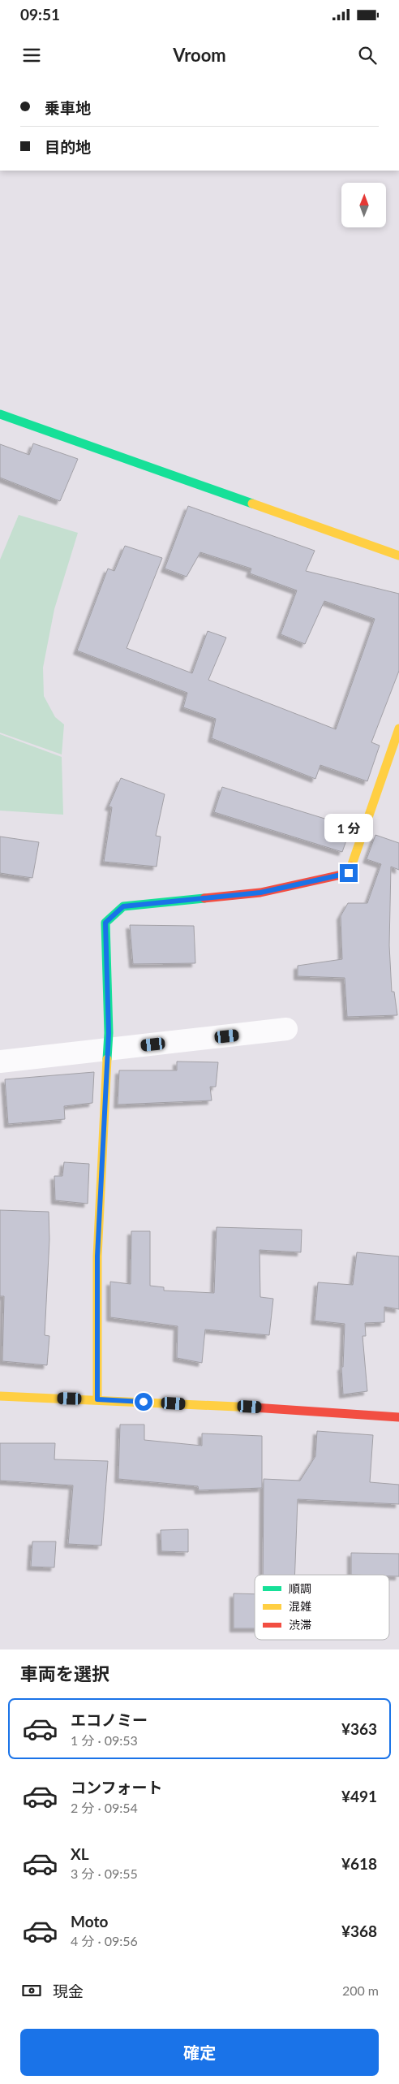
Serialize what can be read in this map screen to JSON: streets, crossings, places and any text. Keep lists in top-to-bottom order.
{
  "legend": ["順調", "混雑", "渋滞"],
  "north": "top",
  "page": {
    "status": "09:51",
    "header": "Vroom",
    "banner": ["乗車地", "目的地"],
    "bubble": "1 分",
    "heading": "車両を選択",
    "list": [
      {
        "name": "エコノミー",
        "note": "1 分 · 09:53",
        "value": "¥363"
      },
      {
        "name": "コンフォート",
        "note": "2 分 · 09:54",
        "value": "¥491"
      },
      {
        "name": "XL",
        "note": "3 分 · 09:55",
        "value": "¥618"
      },
      {
        "name": "Moto",
        "note": "4 分 · 09:56",
        "value": "¥368"
      }
    ],
    "pay": ["現金", "200 m"],
    "buttons": "確定"
  }
}
